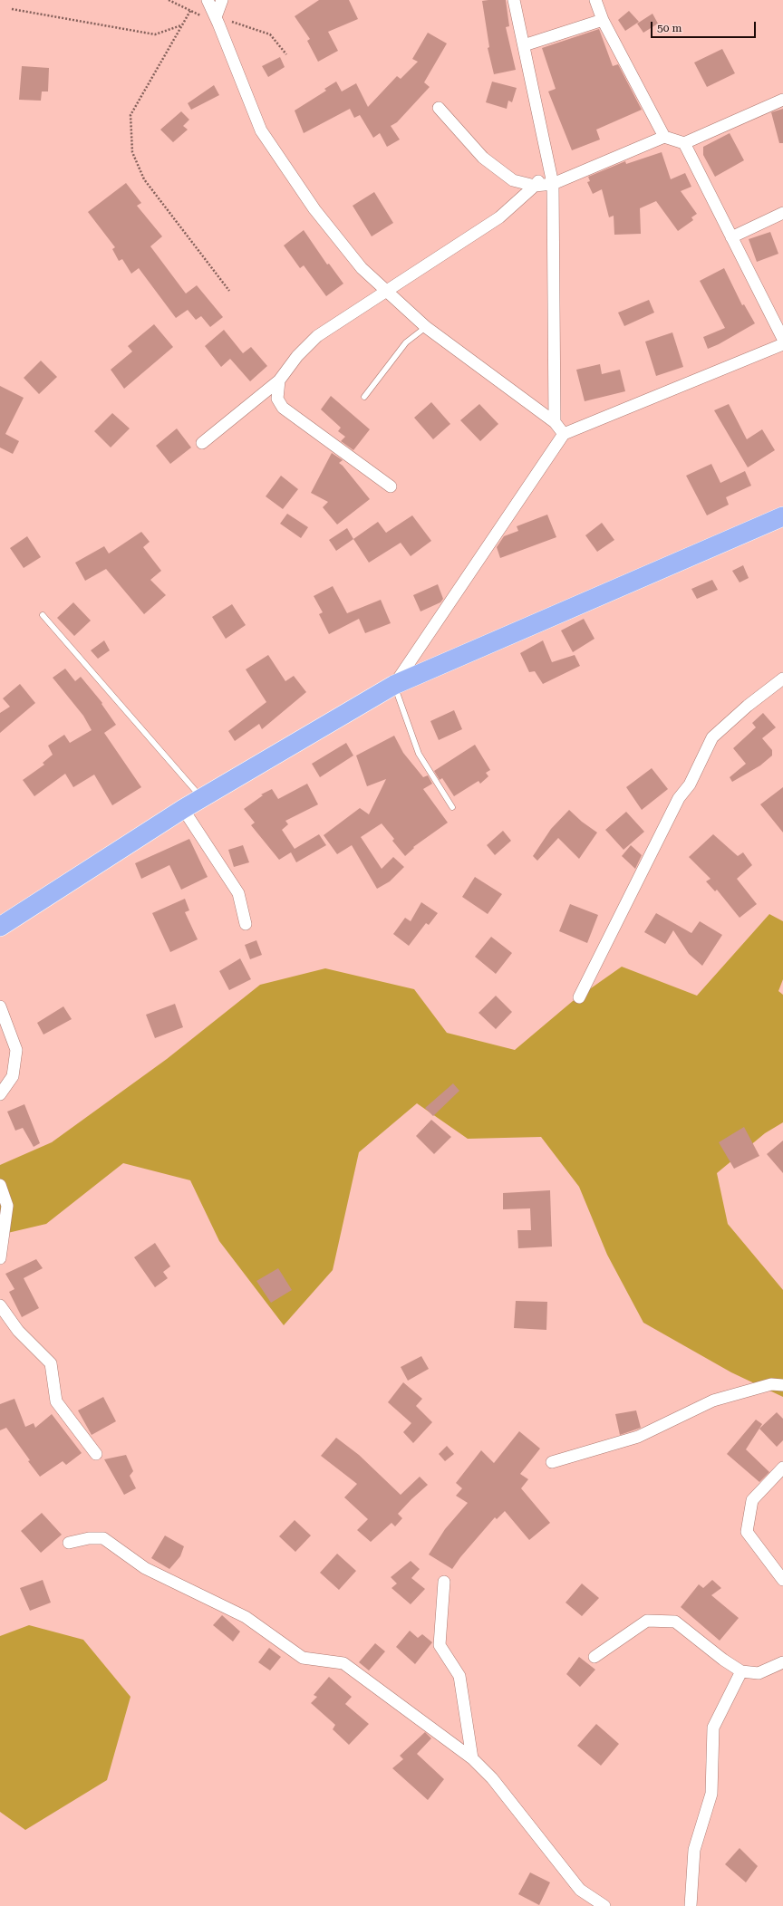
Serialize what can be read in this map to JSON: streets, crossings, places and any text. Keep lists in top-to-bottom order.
{
  "scale_bar": "50 m"
}
